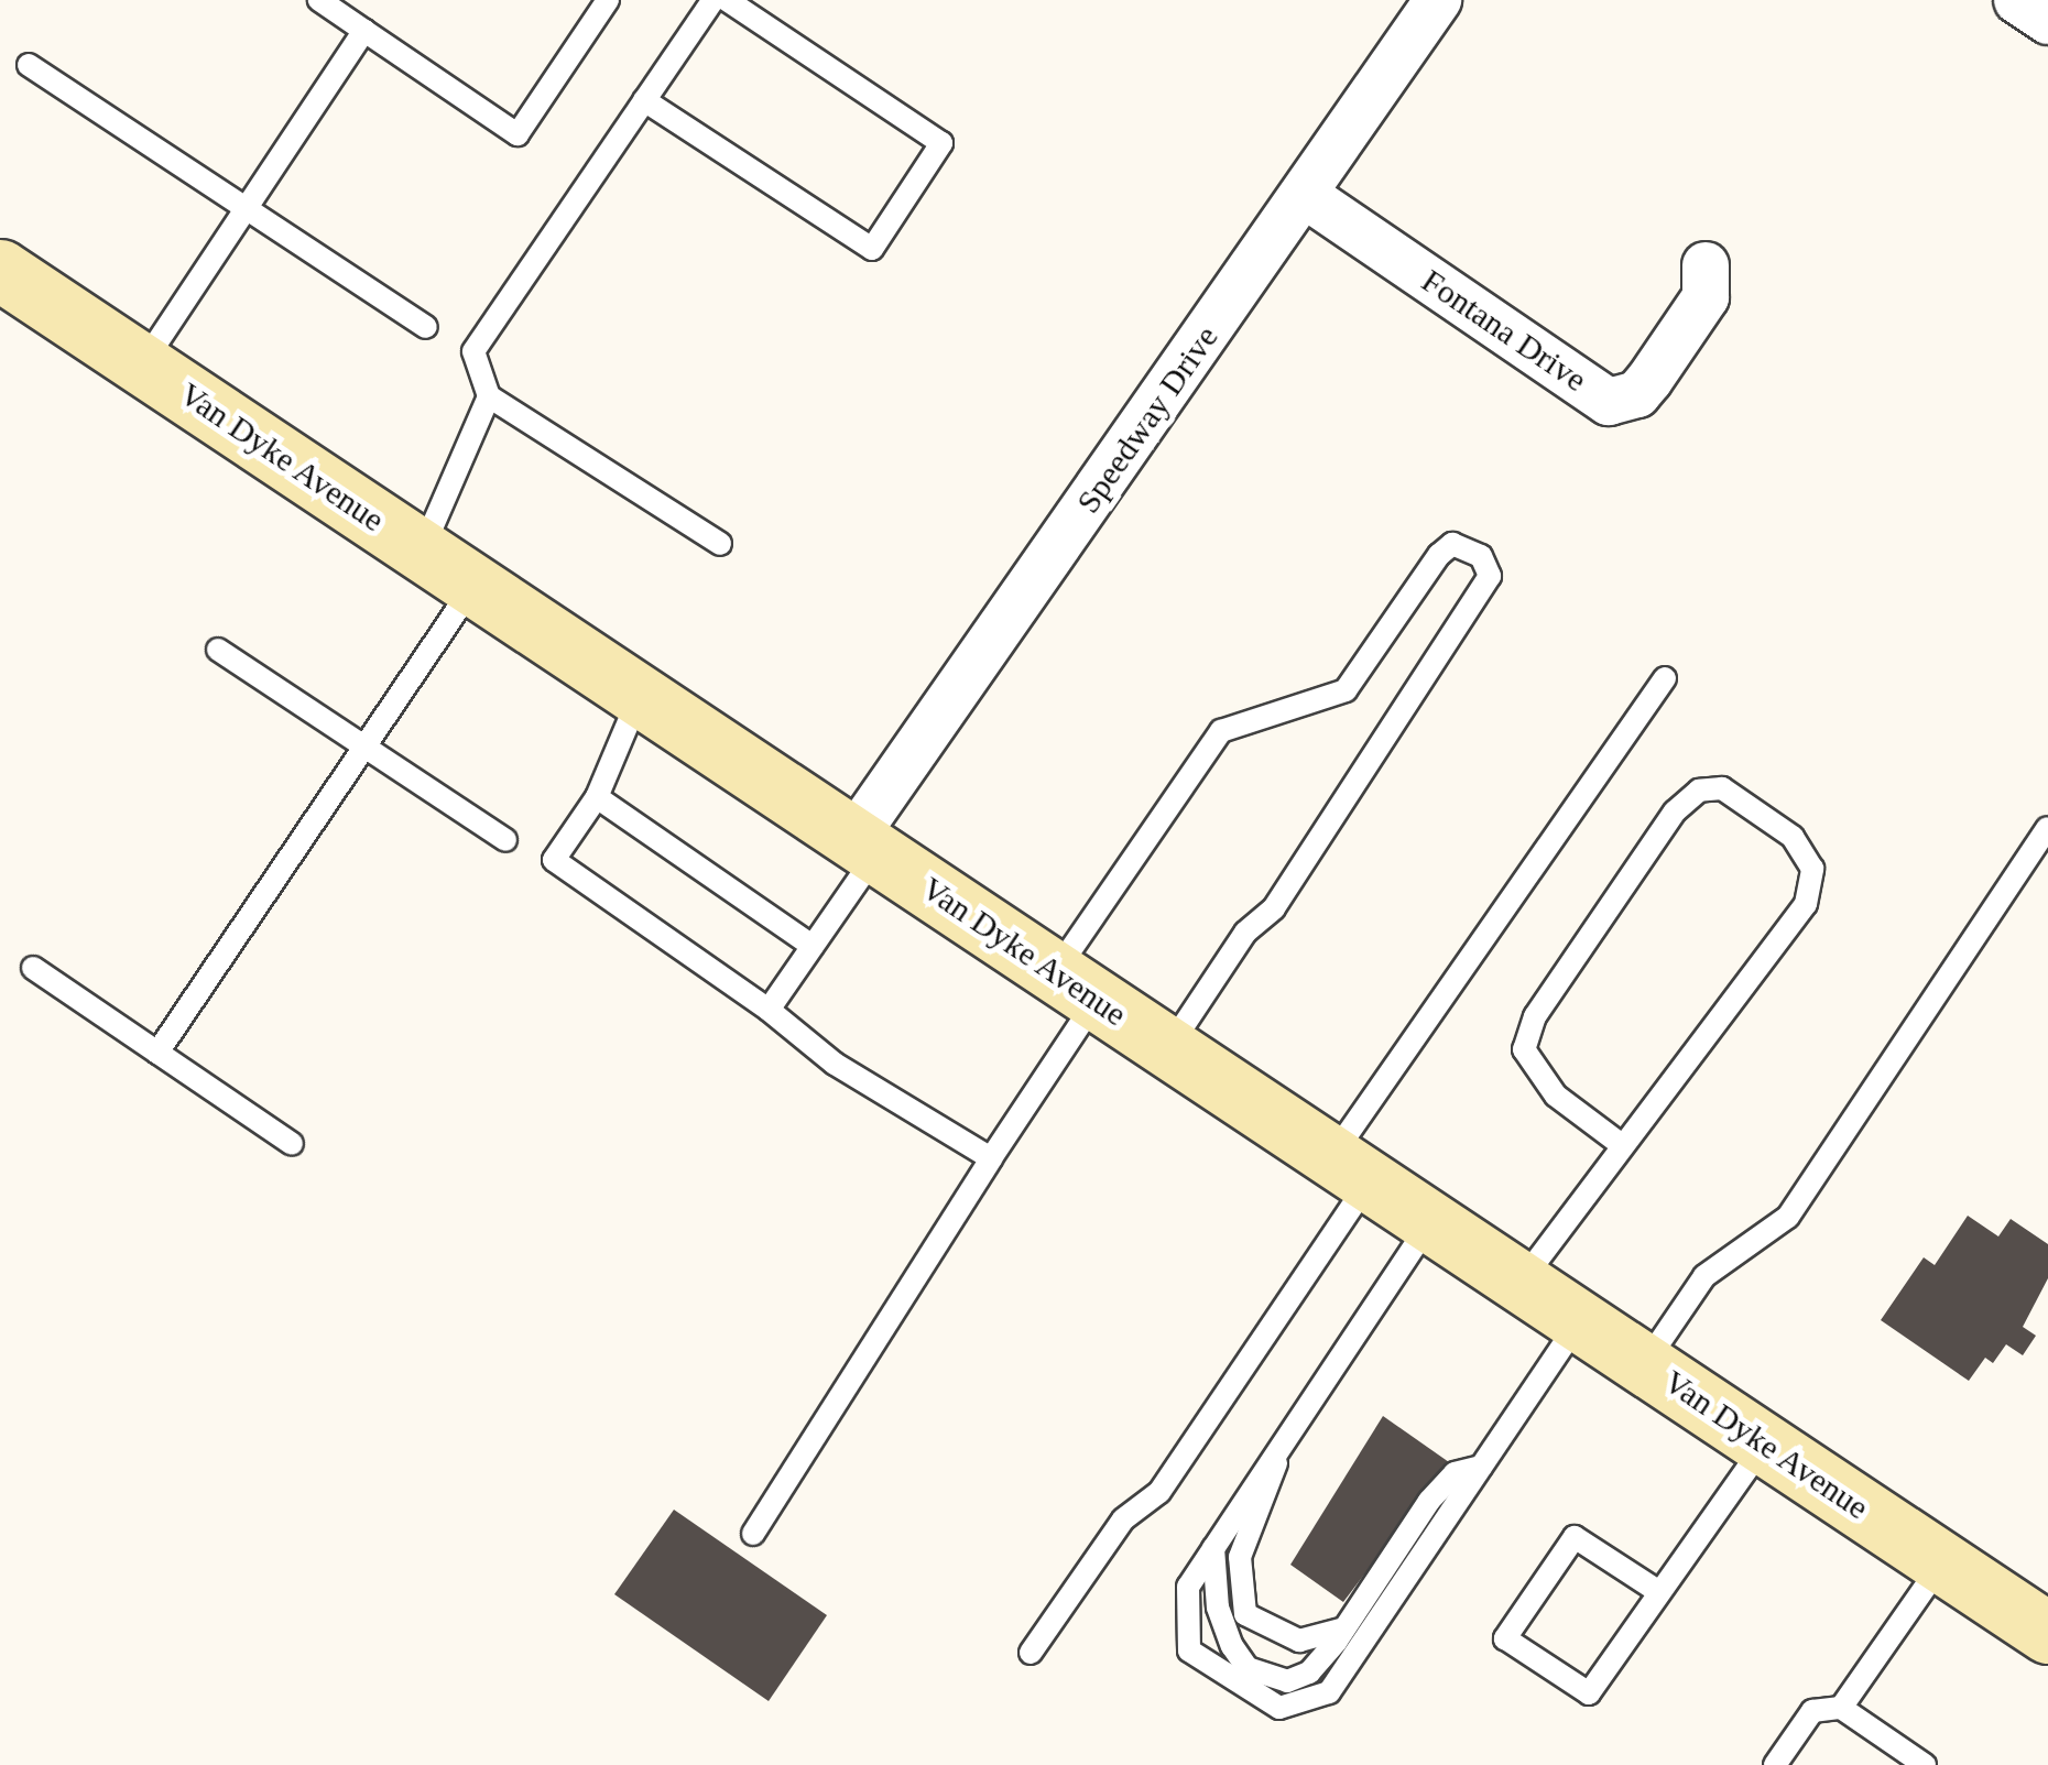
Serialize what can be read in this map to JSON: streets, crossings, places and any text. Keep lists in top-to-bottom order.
{
  "streets": {
    "main road": ["Van Dyke Avenue"],
    "street": ["Fontana Drive", "Speedway Drive"]
  },
  "crossings": [
    ["Fontana Drive", "Speedway Drive"],
    ["Speedway Drive", "Van Dyke Avenue"]
  ]
}
